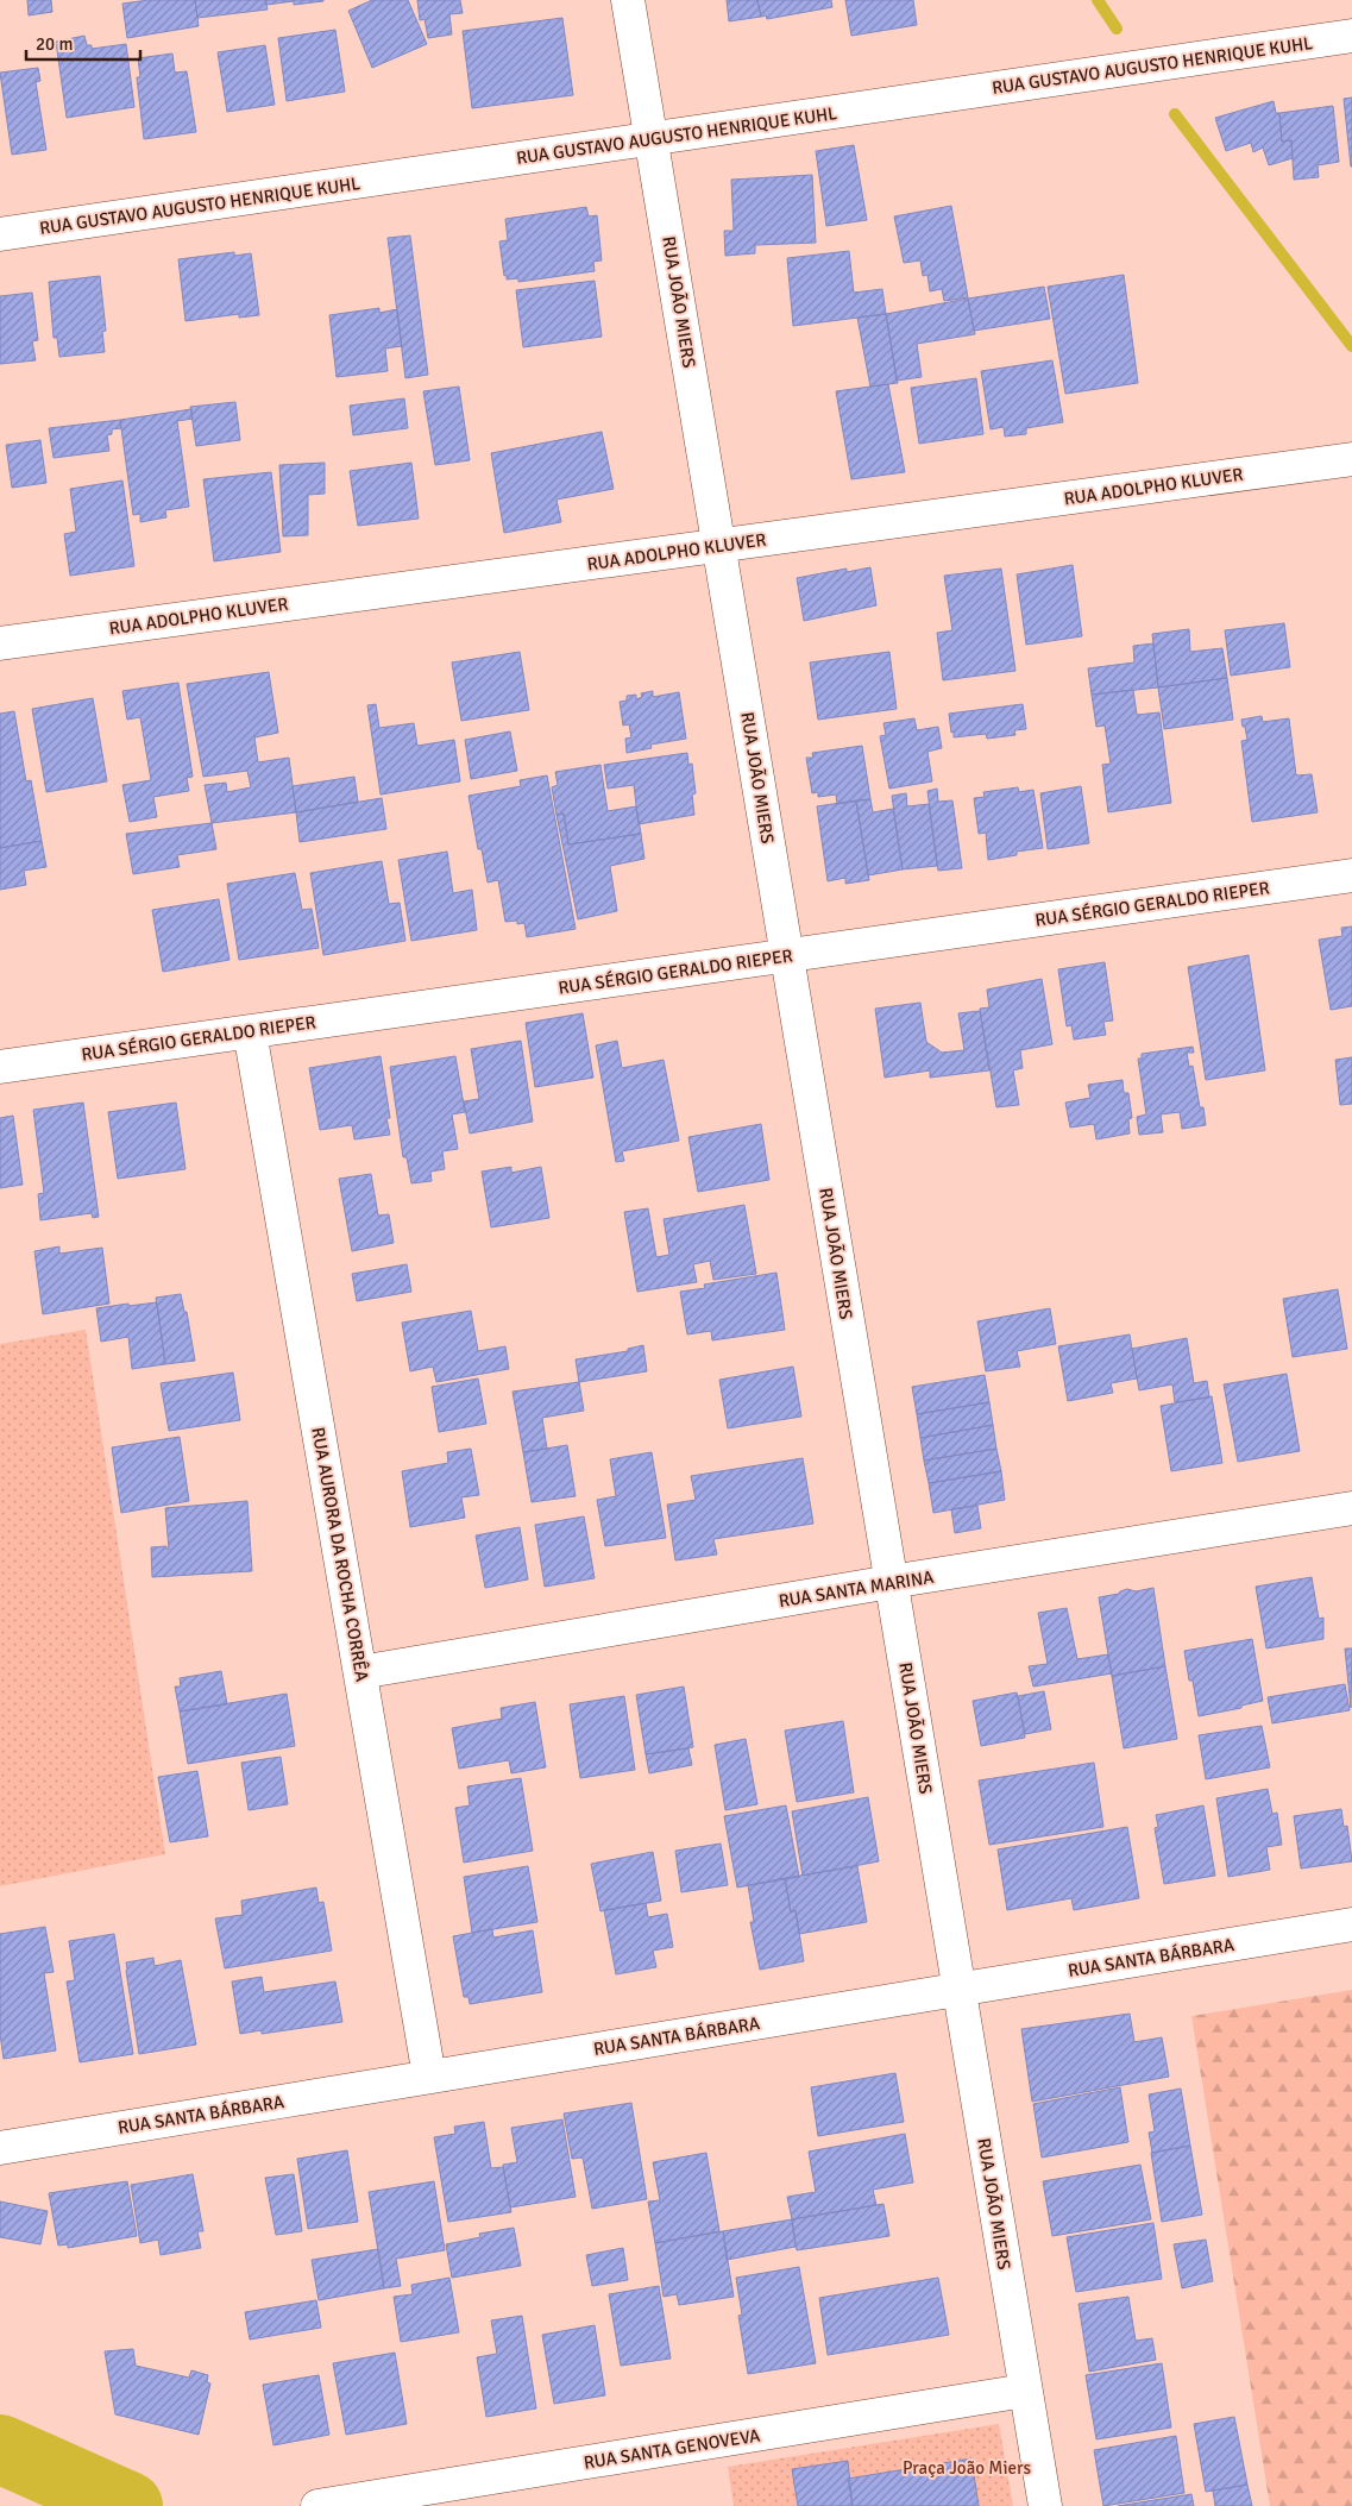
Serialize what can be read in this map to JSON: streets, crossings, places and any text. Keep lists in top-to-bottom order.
{
  "streets": {
    "street": [
      "RUA GUSTAVO AUGUSTO HENRIQUE KUHL",
      "RUA JOÃO MIERS",
      "RUA ADOLPHO KLUVER",
      "RUA SÉRGIO GERALDO RIEPER",
      "RUA AURORA DA ROCHA CORRÊA",
      "RUA SANTA MARINA",
      "RUA SANTA BÁRBARA",
      "RUA SANTA GENOVEVA"
    ]
  },
  "crossings": [
    ["RUA GUSTAVO AUGUSTO HENRIQUE KUHL", "RUA JOÃO MIERS"],
    ["RUA JOÃO MIERS", "RUA ADOLPHO KLUVER"],
    ["RUA JOÃO MIERS", "RUA SÉRGIO GERALDO RIEPER"],
    ["RUA JOÃO MIERS", "RUA SANTA MARINA"],
    ["RUA JOÃO MIERS", "RUA SANTA BÁRBARA"],
    ["RUA JOÃO MIERS", "RUA SANTA GENOVEVA"],
    ["RUA SÉRGIO GERALDO RIEPER", "RUA AURORA DA ROCHA CORRÊA"],
    ["RUA AURORA DA ROCHA CORRÊA", "RUA SANTA MARINA"],
    ["RUA AURORA DA ROCHA CORRÊA", "RUA SANTA BÁRBARA"]
  ],
  "parks": ["Praça João Miers"],
  "scale_bar": "20 m"
}
